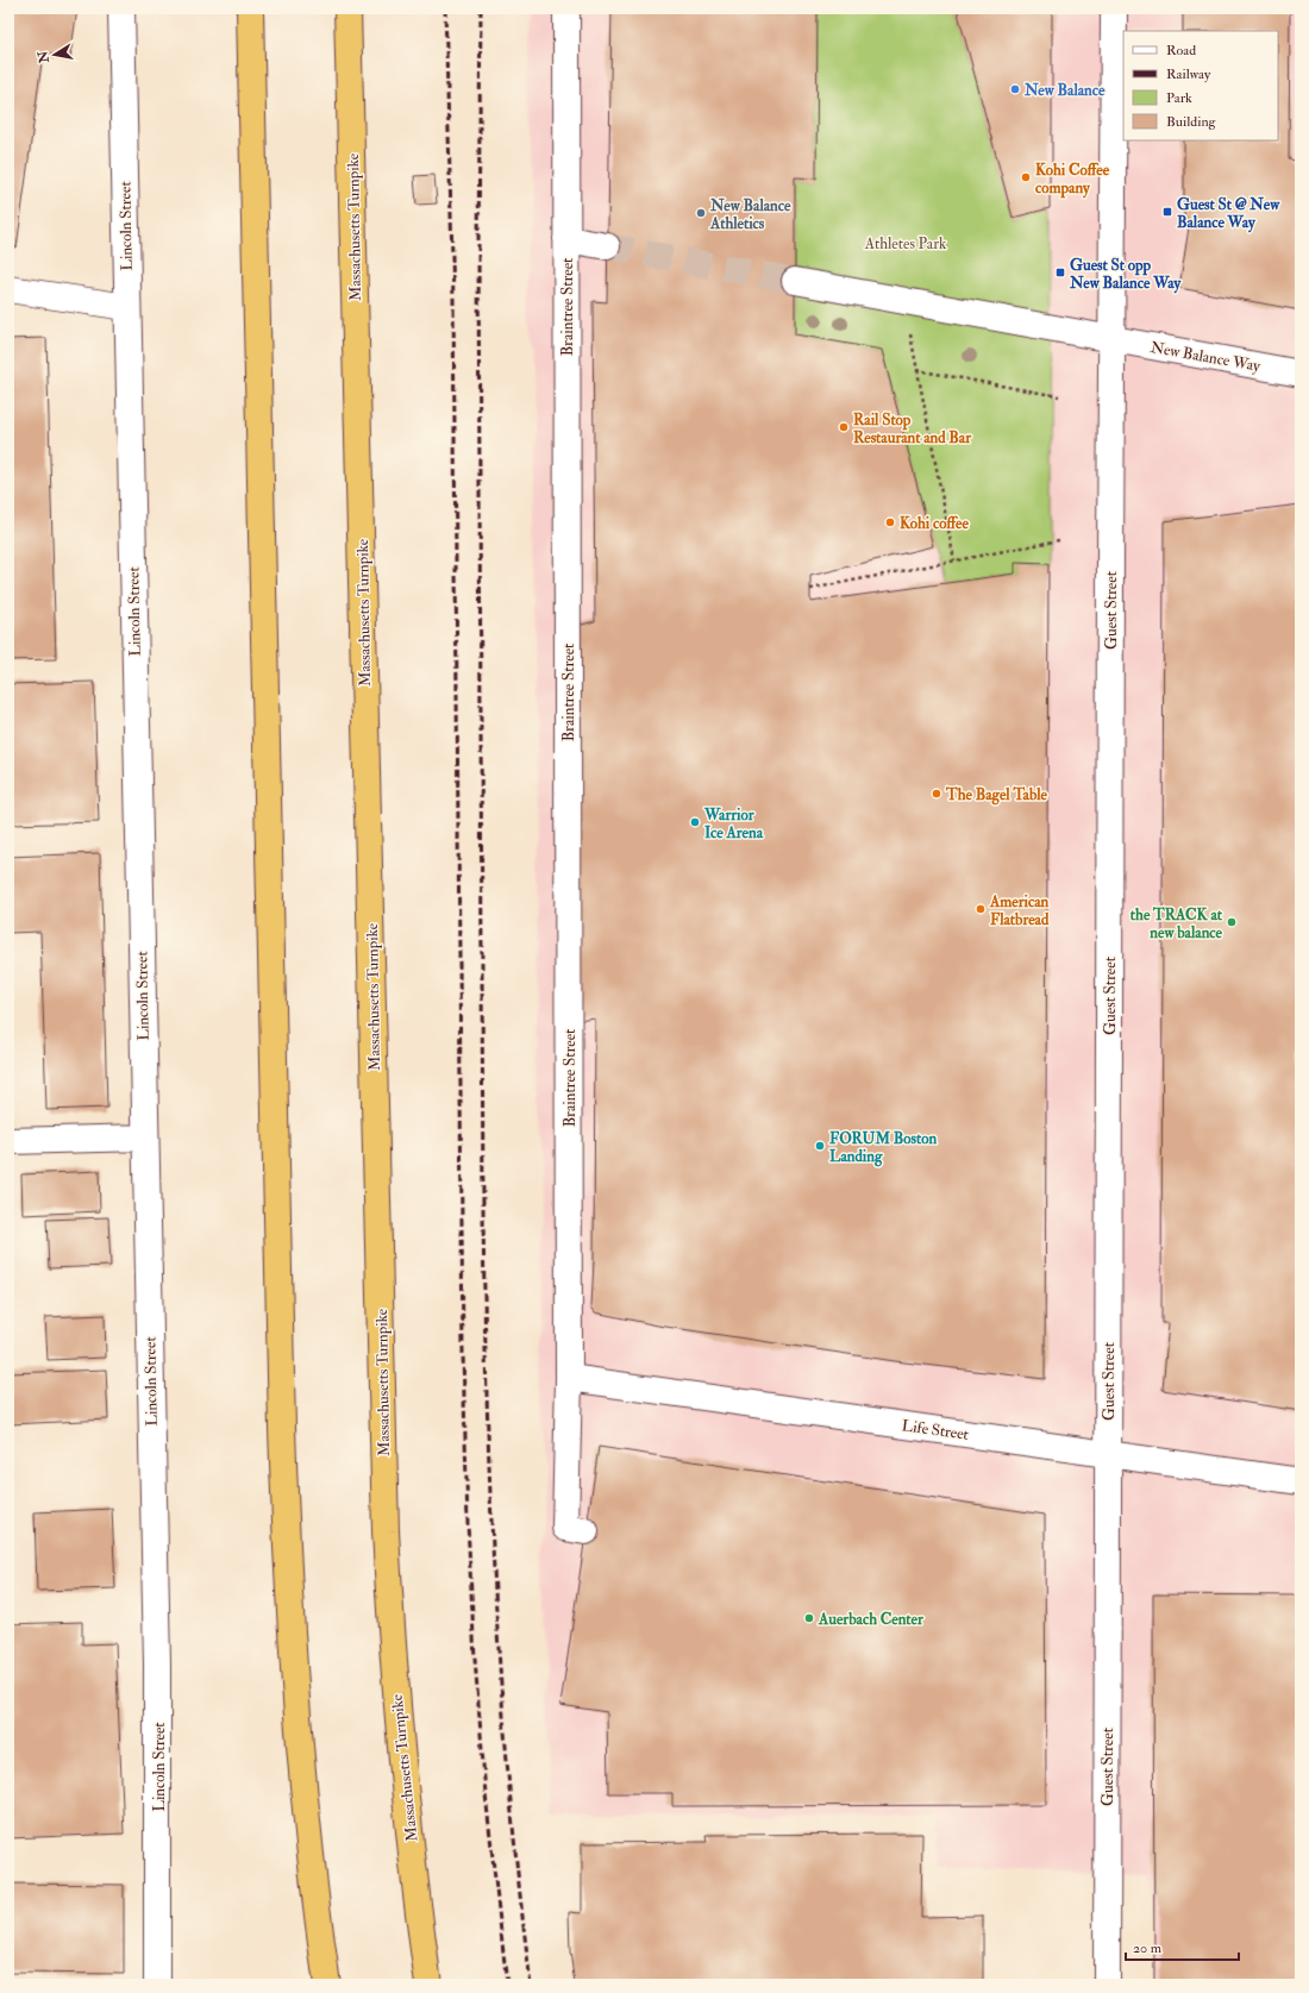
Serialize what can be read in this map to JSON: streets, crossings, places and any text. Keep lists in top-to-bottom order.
{
  "streets": {
    "highway": ["Massachusetts Turnpike"],
    "street": [
      "Lincoln Street",
      "Braintree Street",
      "New Balance Way",
      "Guest Street",
      "Life Street"
    ]
  },
  "crossings": [
    ["Braintree Street", "Life Street"],
    ["New Balance Way", "Guest Street"],
    ["Guest Street", "Life Street"]
  ],
  "parks": ["Athletes Park"],
  "places": {
    "other": [
      "New Balance",
      "Kohi Coffee company",
      "New Balance Athletics",
      "Rail Stop Restaurant and Bar",
      "Kohi coffee",
      "The Bagel Table",
      "Warrior Ice Arena",
      "American Flatbread",
      "the TRACK at new balance",
      "FORUM Boston Landing",
      "Auerbach Center"
    ],
    "transit": ["Guest St @ New Balance Way", "Guest St opp New Balance Way"]
  },
  "legend": [
    "Road",
    "Railway",
    "Park",
    "Building"
  ],
  "scale_bar": "20 m",
  "north": "left"
}
